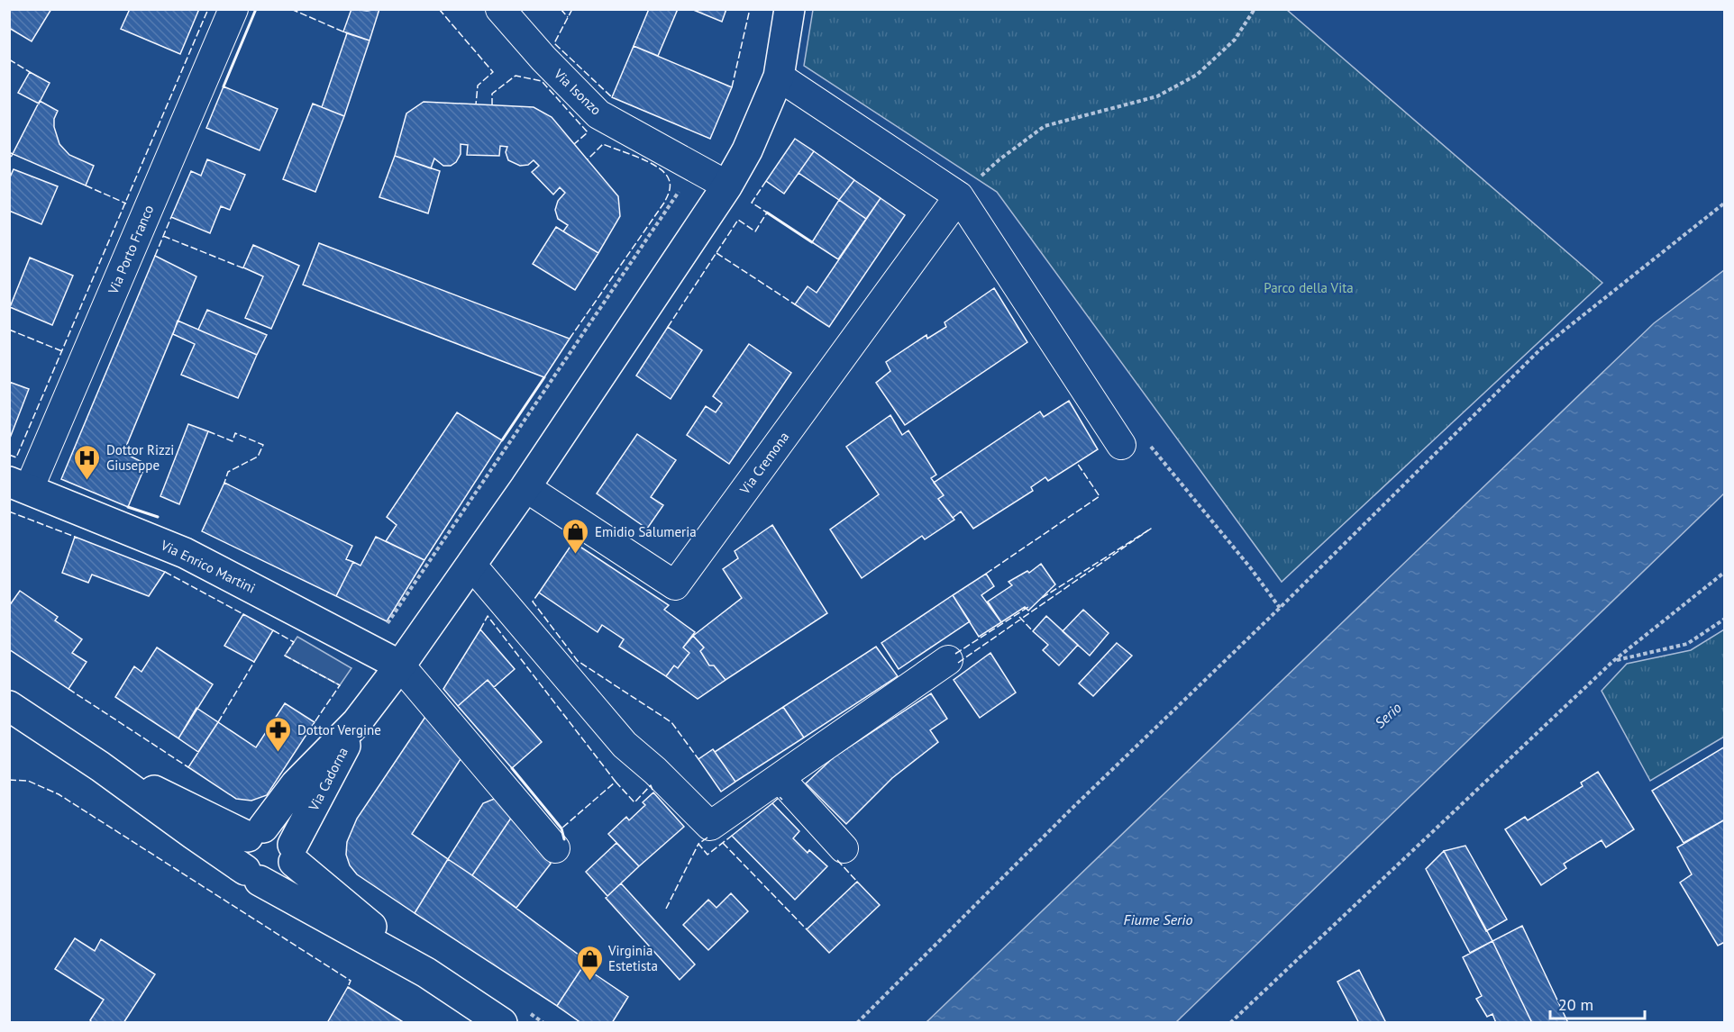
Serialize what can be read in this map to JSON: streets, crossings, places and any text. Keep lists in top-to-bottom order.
{
  "streets": {
    "street": [
      "Via Isonzo",
      "Via Porto Franco",
      "Via Cremona",
      "Via Enrico Martini",
      "Via Cadorna"
    ]
  },
  "crossings": [
    ["Via Porto Franco", "Via Enrico Martini"]
  ],
  "water": ["Serio", "Fiume Serio"],
  "parks": ["Parco della Vita"],
  "places": {
    "hospital": ["Dottor Rizzi Giuseppe"],
    "shop": ["Emidio Salumeria", "Virginia Estetista"],
    "pharmacy": ["Dottor Vergine"]
  },
  "scale_bar": "20 m"
}
